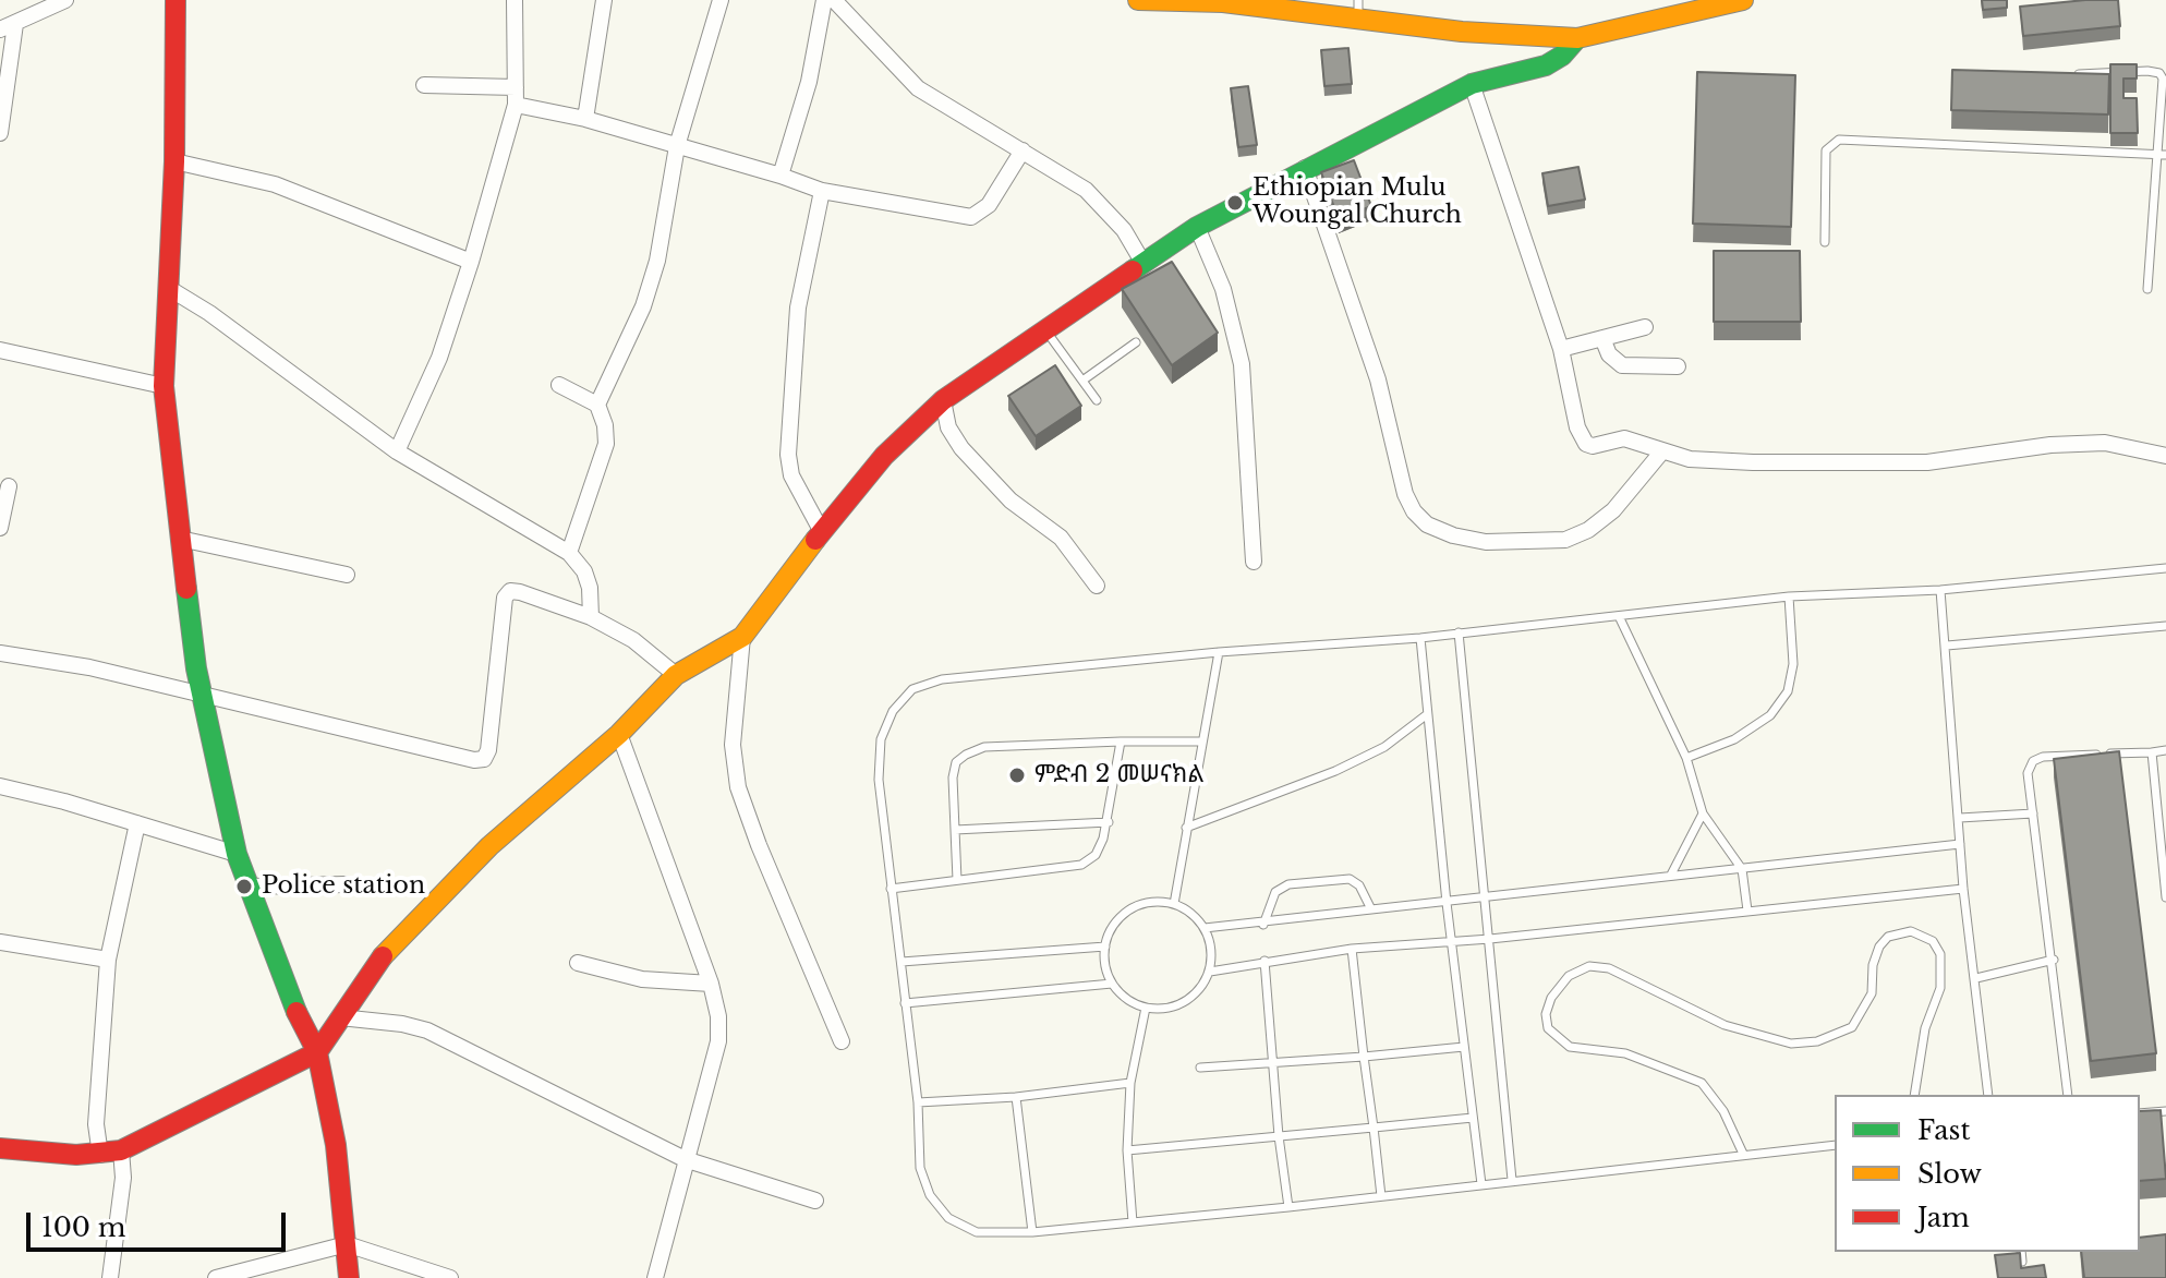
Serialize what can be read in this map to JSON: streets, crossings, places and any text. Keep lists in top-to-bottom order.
{
  "places": ["Ethiopian Mulu Woungal Church", "ምድብ 2 መሠናክል", "Police station"],
  "legend": ["Fast", "Slow", "Jam"],
  "scale_bar": "100 m"
}
